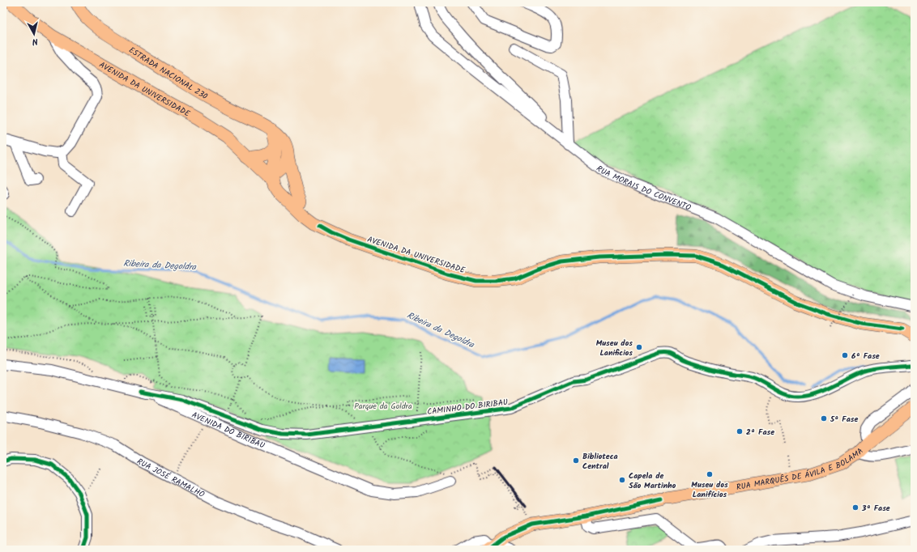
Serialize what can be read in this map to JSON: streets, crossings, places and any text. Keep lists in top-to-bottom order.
{
  "streets": {
    "main road": ["ESTRADA NACIONAL 230", "AVENIDA DA UNIVERSIDADE", "RUA MARQUÊS DE ÁVILA E BOLAMA"],
    "street": [
      "RUA MORAIS DO CONVENTO",
      "CAMINHO DO BIRIBAU",
      "AVENIDA DO BIRIBAU",
      "RUA JOSÉ RAMALHO"
    ]
  },
  "crossings": [
    ["ESTRADA NACIONAL 230", "AVENIDA DA UNIVERSIDADE"],
    ["CAMINHO DO BIRIBAU", "AVENIDA DO BIRIBAU"]
  ],
  "water": ["Ribeira da Degoldra"],
  "parks": ["Parque da Goldra"],
  "places": [
    "Museu dos Lanificios",
    "6ª Fase",
    "5ª Fase",
    "2ª Fase",
    "Biblioteca Central",
    "Museu dos Lanifícios",
    "Capela de São Martinho",
    "3ª Fase"
  ],
  "north": "bottom"
}
